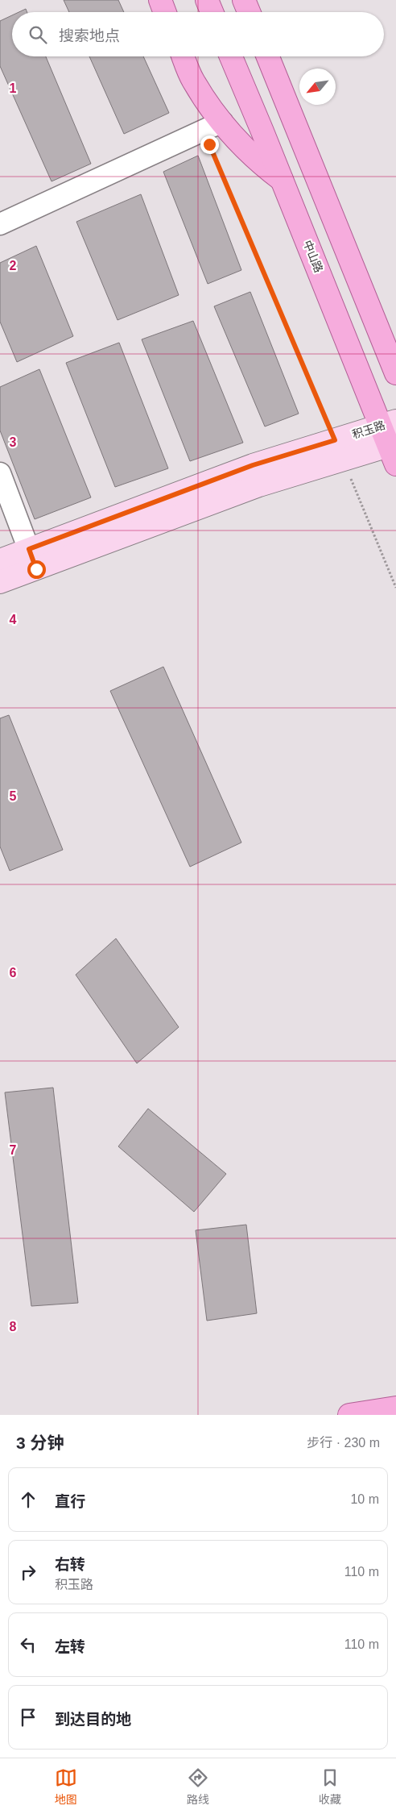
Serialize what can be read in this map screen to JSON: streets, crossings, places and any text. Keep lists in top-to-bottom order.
{
  "streets": {
    "main road": ["中山路", "积玉路"]
  },
  "crossings": [
    ["中山路", "积玉路"]
  ],
  "north": "bottom left",
  "page": {
    "search": "搜索地点",
    "heading": ["3 分钟", "步行 · 230 m"],
    "list": [
      ["直行", "10 m"],
      ["右转", "积玉路", "110 m"],
      ["左转", "110 m"],
      "到达目的地"
    ],
    "nav": ["地图", "路线", "收藏"]
  },
  "grid": {
    "rows": [
      "1",
      "2",
      "3",
      "4",
      "5",
      "6",
      "7",
      "8"
    ]
  }
}
